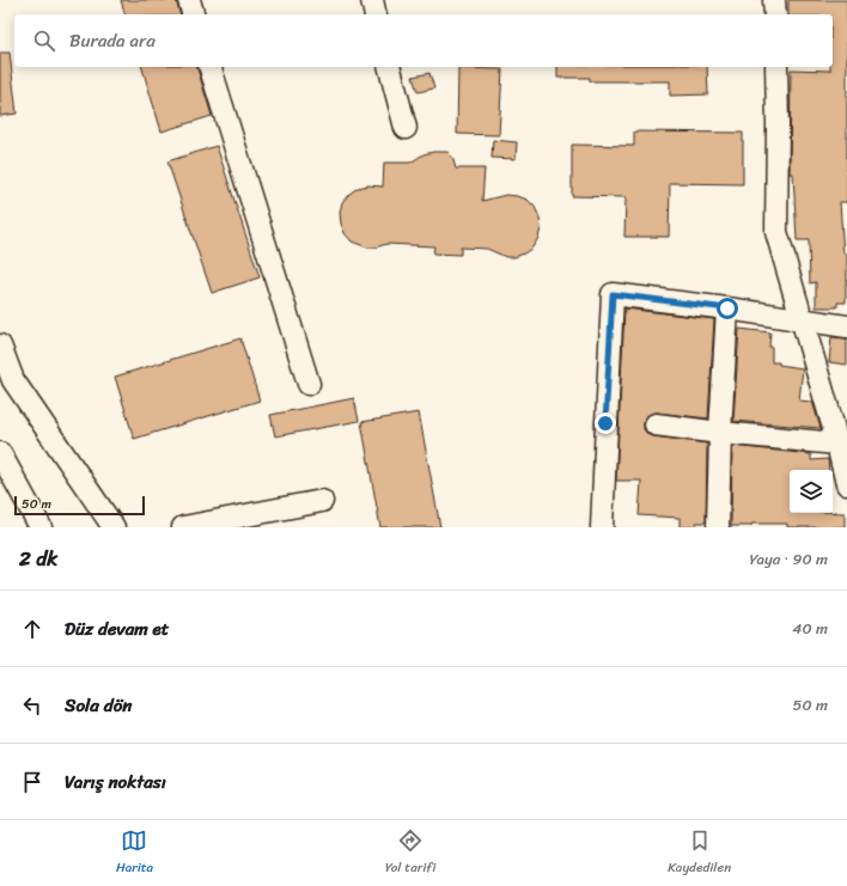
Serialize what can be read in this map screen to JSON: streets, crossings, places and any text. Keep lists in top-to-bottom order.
{
  "scale_bar": "50 m",
  "page": {
    "search": "Burada ara",
    "scale": "50 m",
    "heading": ["2 dk", "Yaya · 90 m"],
    "list": [
      ["Düz devam et", "40 m"],
      ["Sola dön", "50 m"],
      "Varış noktası"
    ],
    "nav": ["Harita", "Yol tarifi", "Kaydedilen"]
  }
}
